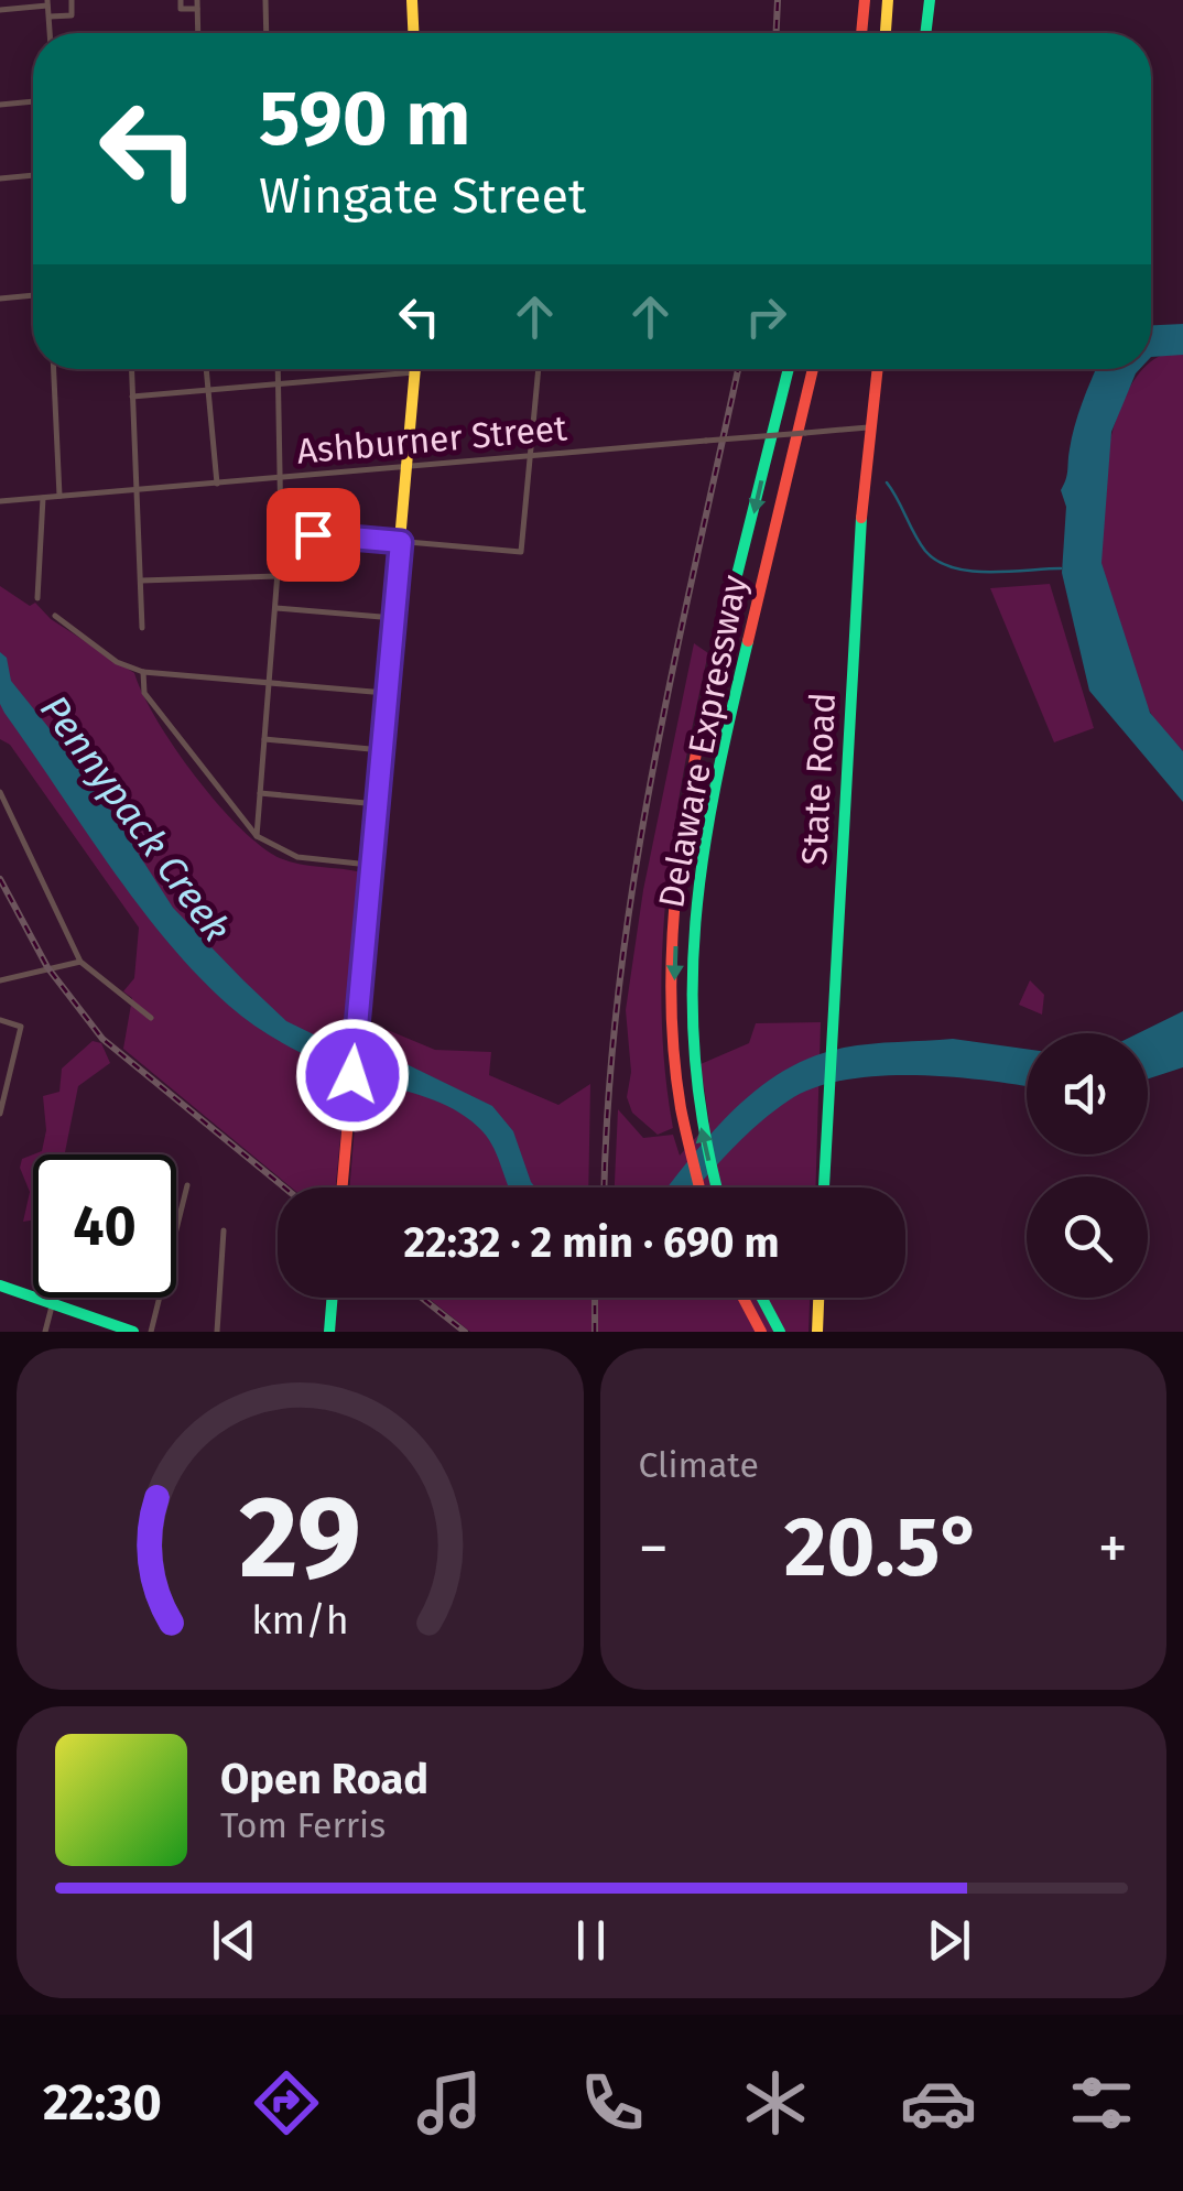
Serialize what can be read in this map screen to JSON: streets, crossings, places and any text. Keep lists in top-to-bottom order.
{
  "streets": {
    "main road": ["Delaware Expressway", "State Road"],
    "street": ["Ashburner Street"]
  },
  "crossings": [
    ["Ashburner Street", "State Road"]
  ],
  "water": ["Pennypack Creek"],
  "page": {
    "turn": ["590 m", "Wingate Street"],
    "limit": "40",
    "trip": "22:32 · 2 min · 690 m",
    "tile": "Climate",
    "heat": ["−", "20.5°", "+"],
    "song": ["Open Road", "Tom Ferris"],
    "tabs": "22:30",
    "gauge": ["29", "km/h"]
  }
}
